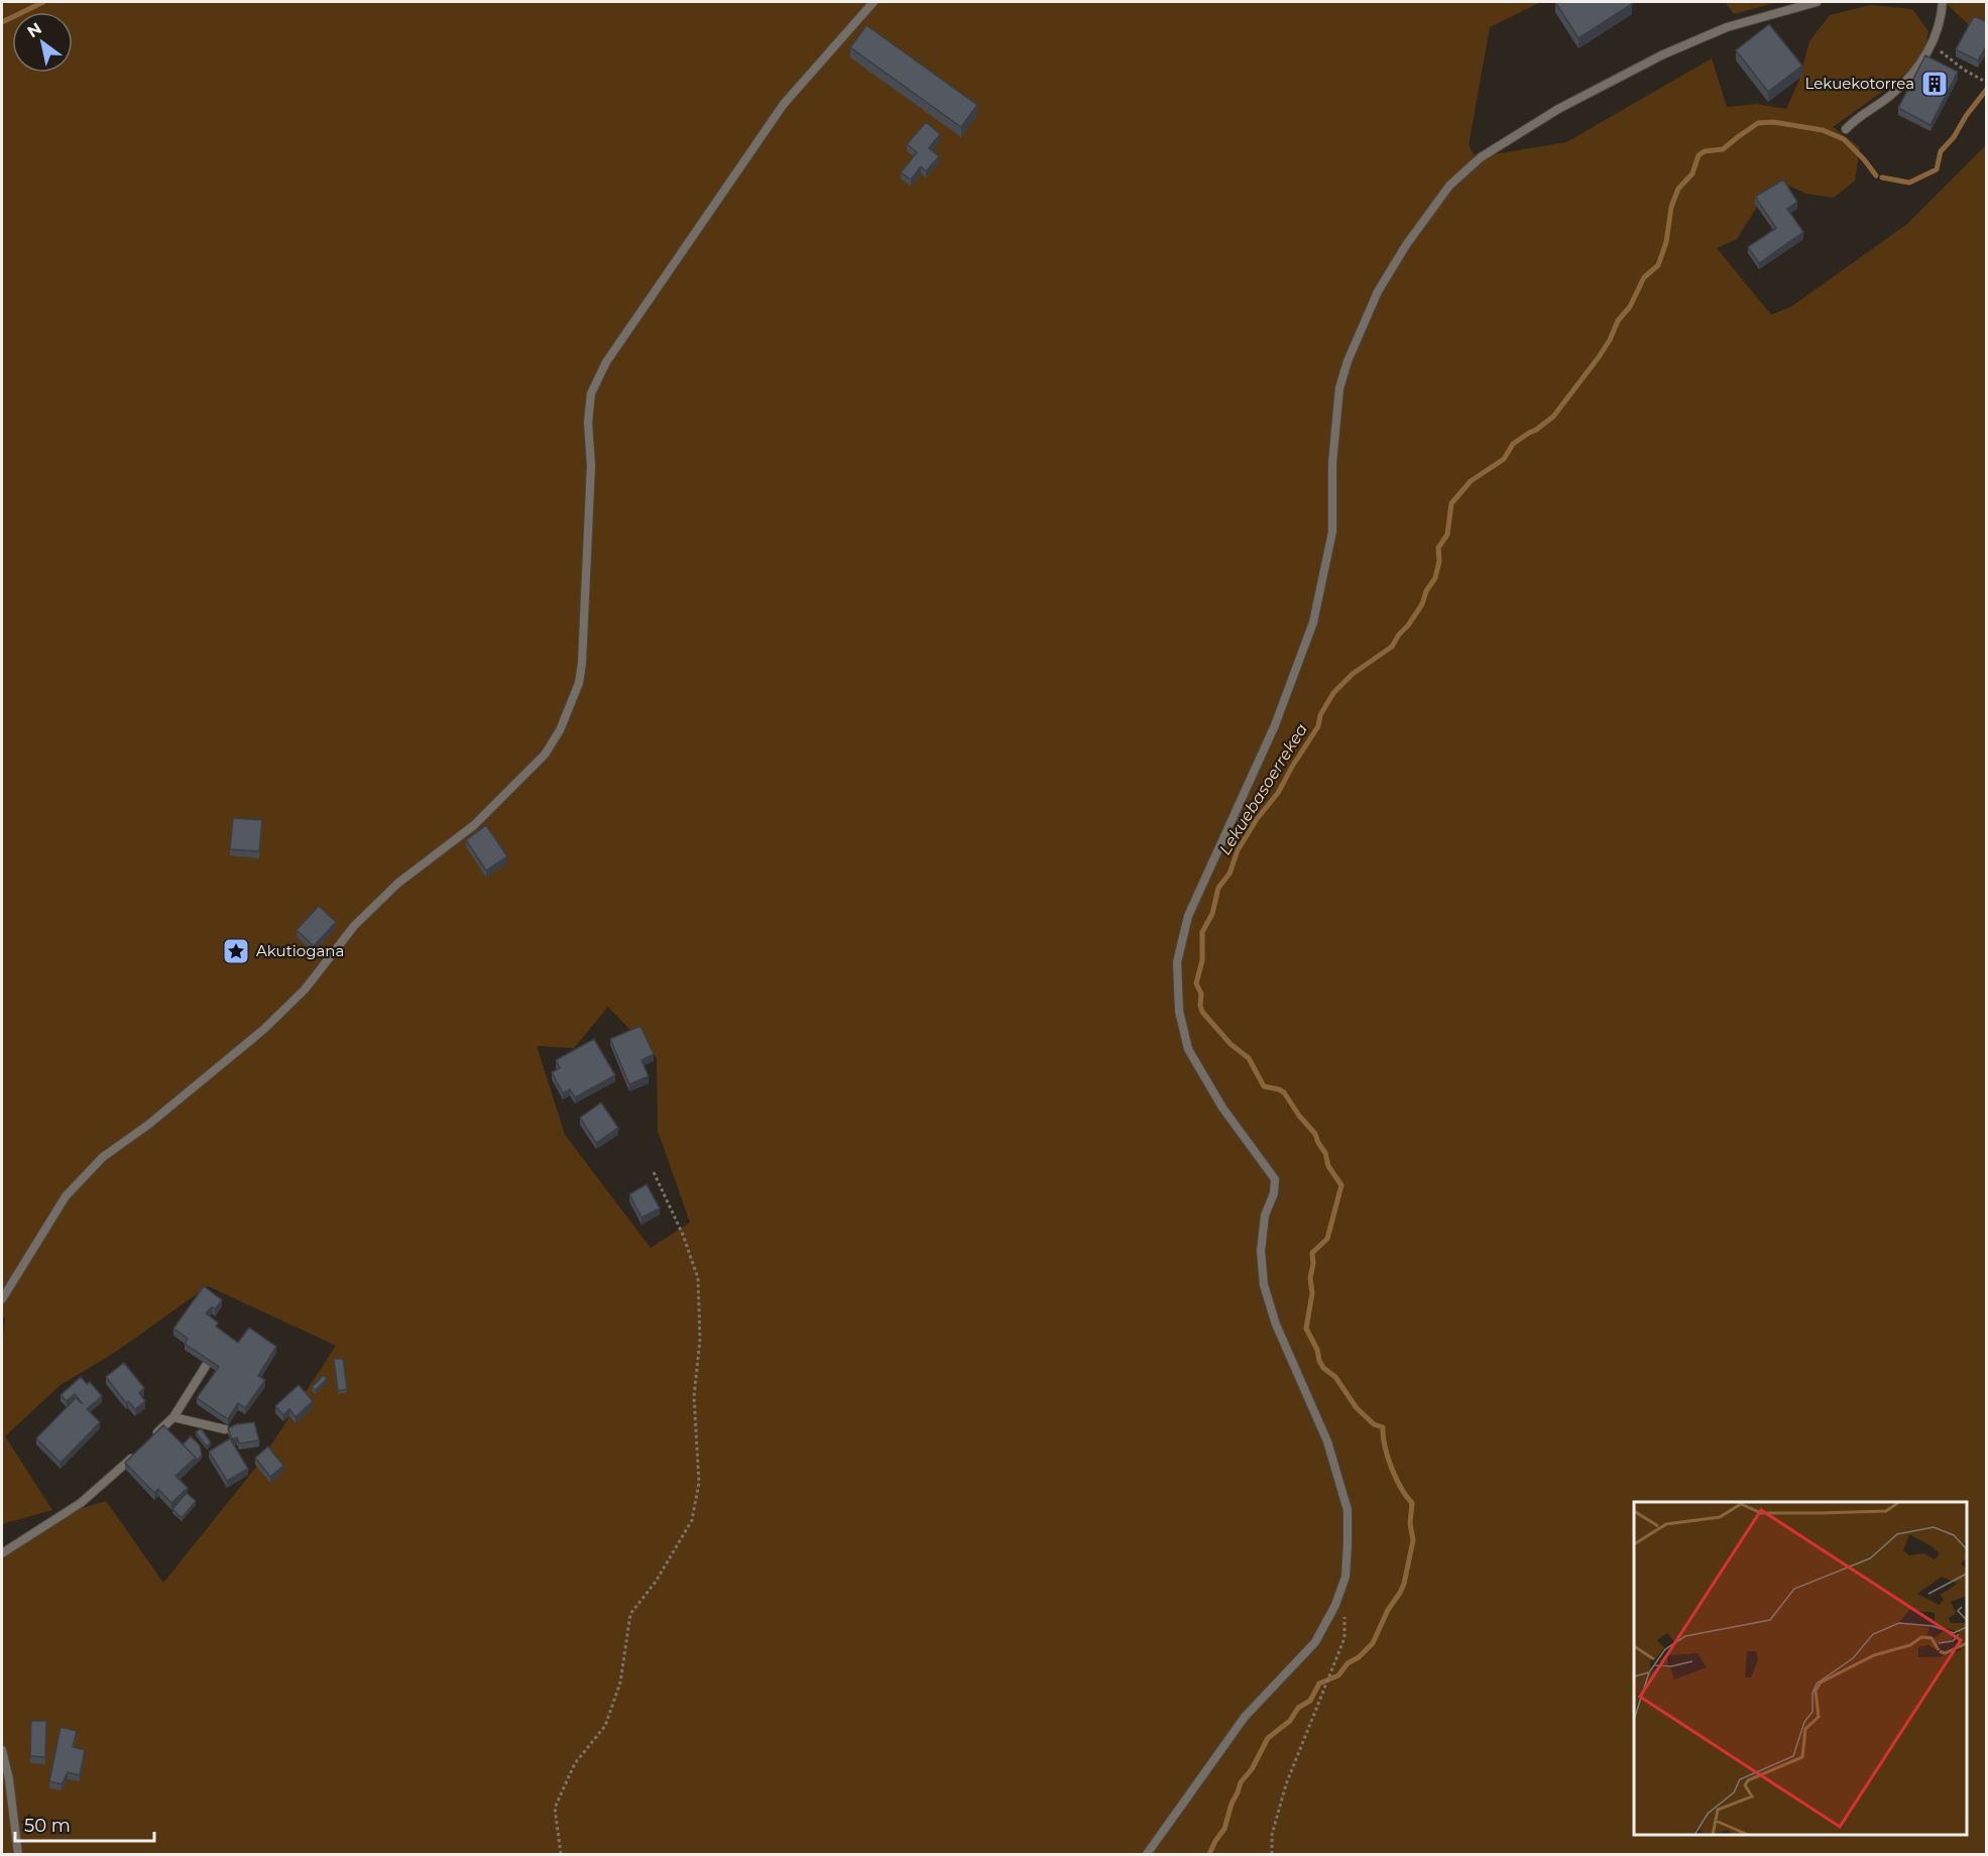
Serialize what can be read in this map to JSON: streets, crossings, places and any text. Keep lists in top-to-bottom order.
{
  "water": ["Lekuebasoerrekea"],
  "places": {
    "building": ["Lekuekotorrea"],
    "place": ["Akutiogana"]
  },
  "scale_bar": "50 m",
  "north": "top left"
}
